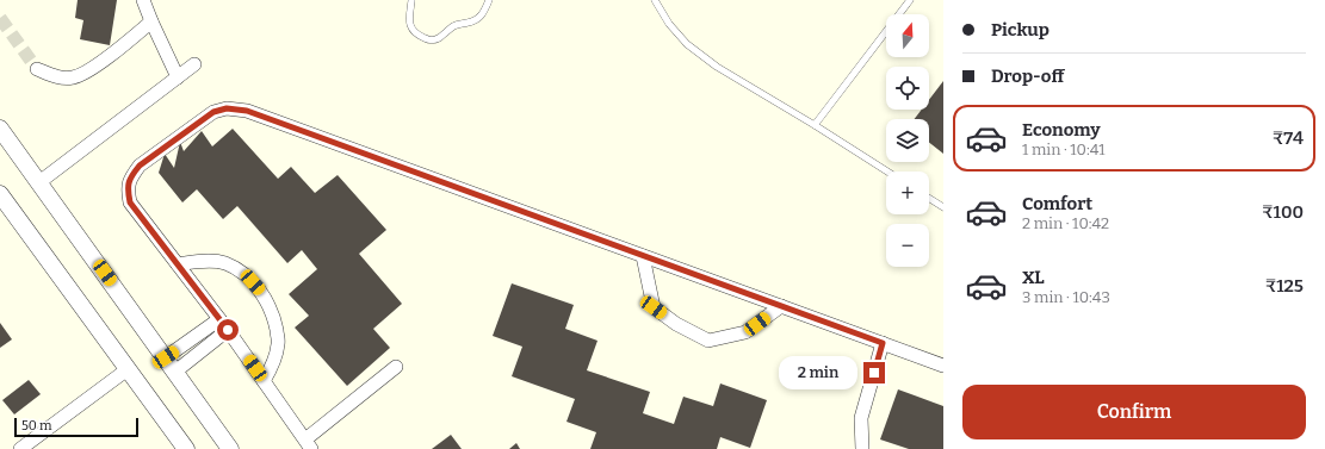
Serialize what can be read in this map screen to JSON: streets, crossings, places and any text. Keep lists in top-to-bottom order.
{
  "scale_bar": "50 m",
  "north": "top",
  "page": {
    "banner": ["Pickup", "Drop-off"],
    "map_buttons": ["+", "−"],
    "list": [
      {
        "name": "Economy",
        "note": "1 min · 10:41",
        "value": "₹74"
      },
      {
        "name": "Comfort",
        "note": "2 min · 10:42",
        "value": "₹100"
      },
      {
        "name": "XL",
        "note": "3 min · 10:43",
        "value": "₹125"
      }
    ],
    "bubble": "2 min",
    "buttons": "Confirm",
    "scale": "50 m"
  }
}
